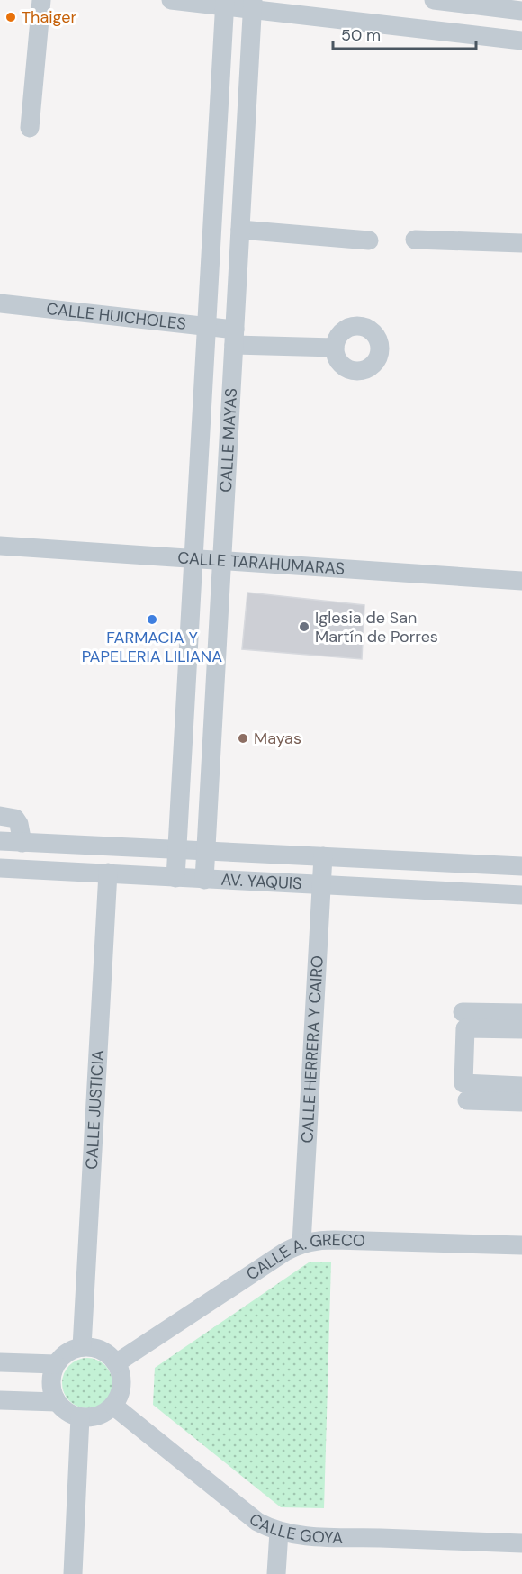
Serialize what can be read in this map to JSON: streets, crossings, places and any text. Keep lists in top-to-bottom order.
{
  "streets": {
    "street": [
      "CALLE HUICHOLES",
      "CALLE MAYAS",
      "CALLE TARAHUMARAS",
      "AV. YAQUIS",
      "CALLE HERRERA Y CAIRO",
      "CALLE JUSTICIA",
      "CALLE A. GRECO",
      "CALLE GOYA"
    ]
  },
  "crossings": [
    ["CALLE HUICHOLES", "CALLE MAYAS"],
    ["CALLE MAYAS", "CALLE TARAHUMARAS"],
    ["CALLE MAYAS", "AV. YAQUIS"],
    ["AV. YAQUIS", "CALLE HERRERA Y CAIRO"],
    ["AV. YAQUIS", "CALLE JUSTICIA"],
    ["CALLE HERRERA Y CAIRO", "CALLE A. GRECO"],
    ["CALLE JUSTICIA", "CALLE A. GRECO"],
    ["CALLE JUSTICIA", "CALLE GOYA"],
    ["CALLE A. GRECO", "CALLE GOYA"]
  ],
  "places": [
    "Thaiger",
    "FARMACIA Y PAPELERIA LILIANA",
    "Iglesia de San Martín de Porres",
    "Mayas"
  ],
  "scale_bar": "50 m"
}
